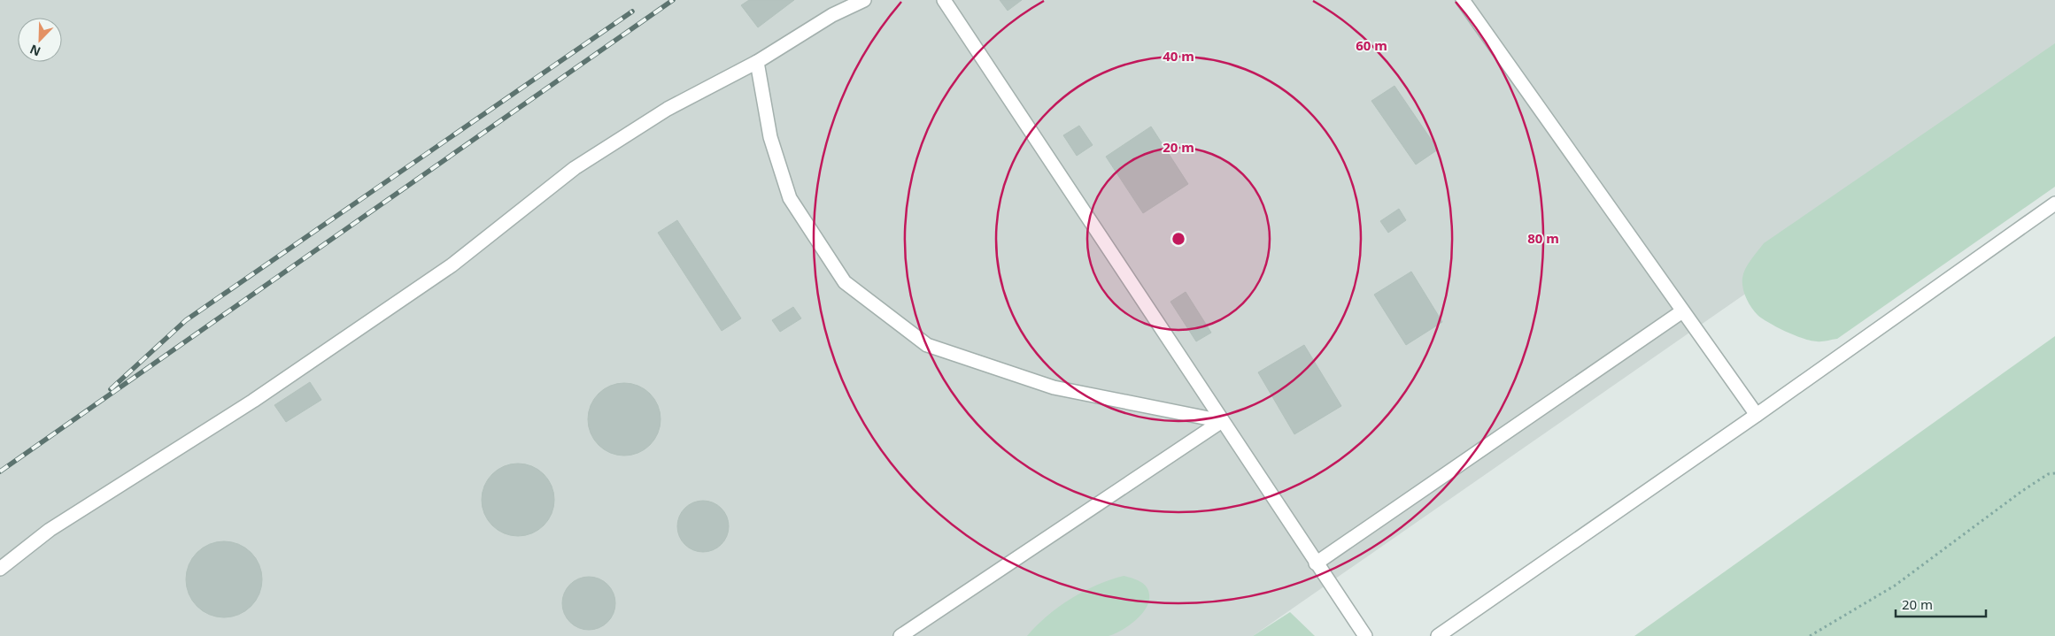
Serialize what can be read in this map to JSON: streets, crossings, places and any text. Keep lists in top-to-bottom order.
{
  "scale_bar": "20 m",
  "north": "bottom left",
  "rings": [
    "60 m",
    "40 m",
    "20 m",
    "80 m"
  ]
}
